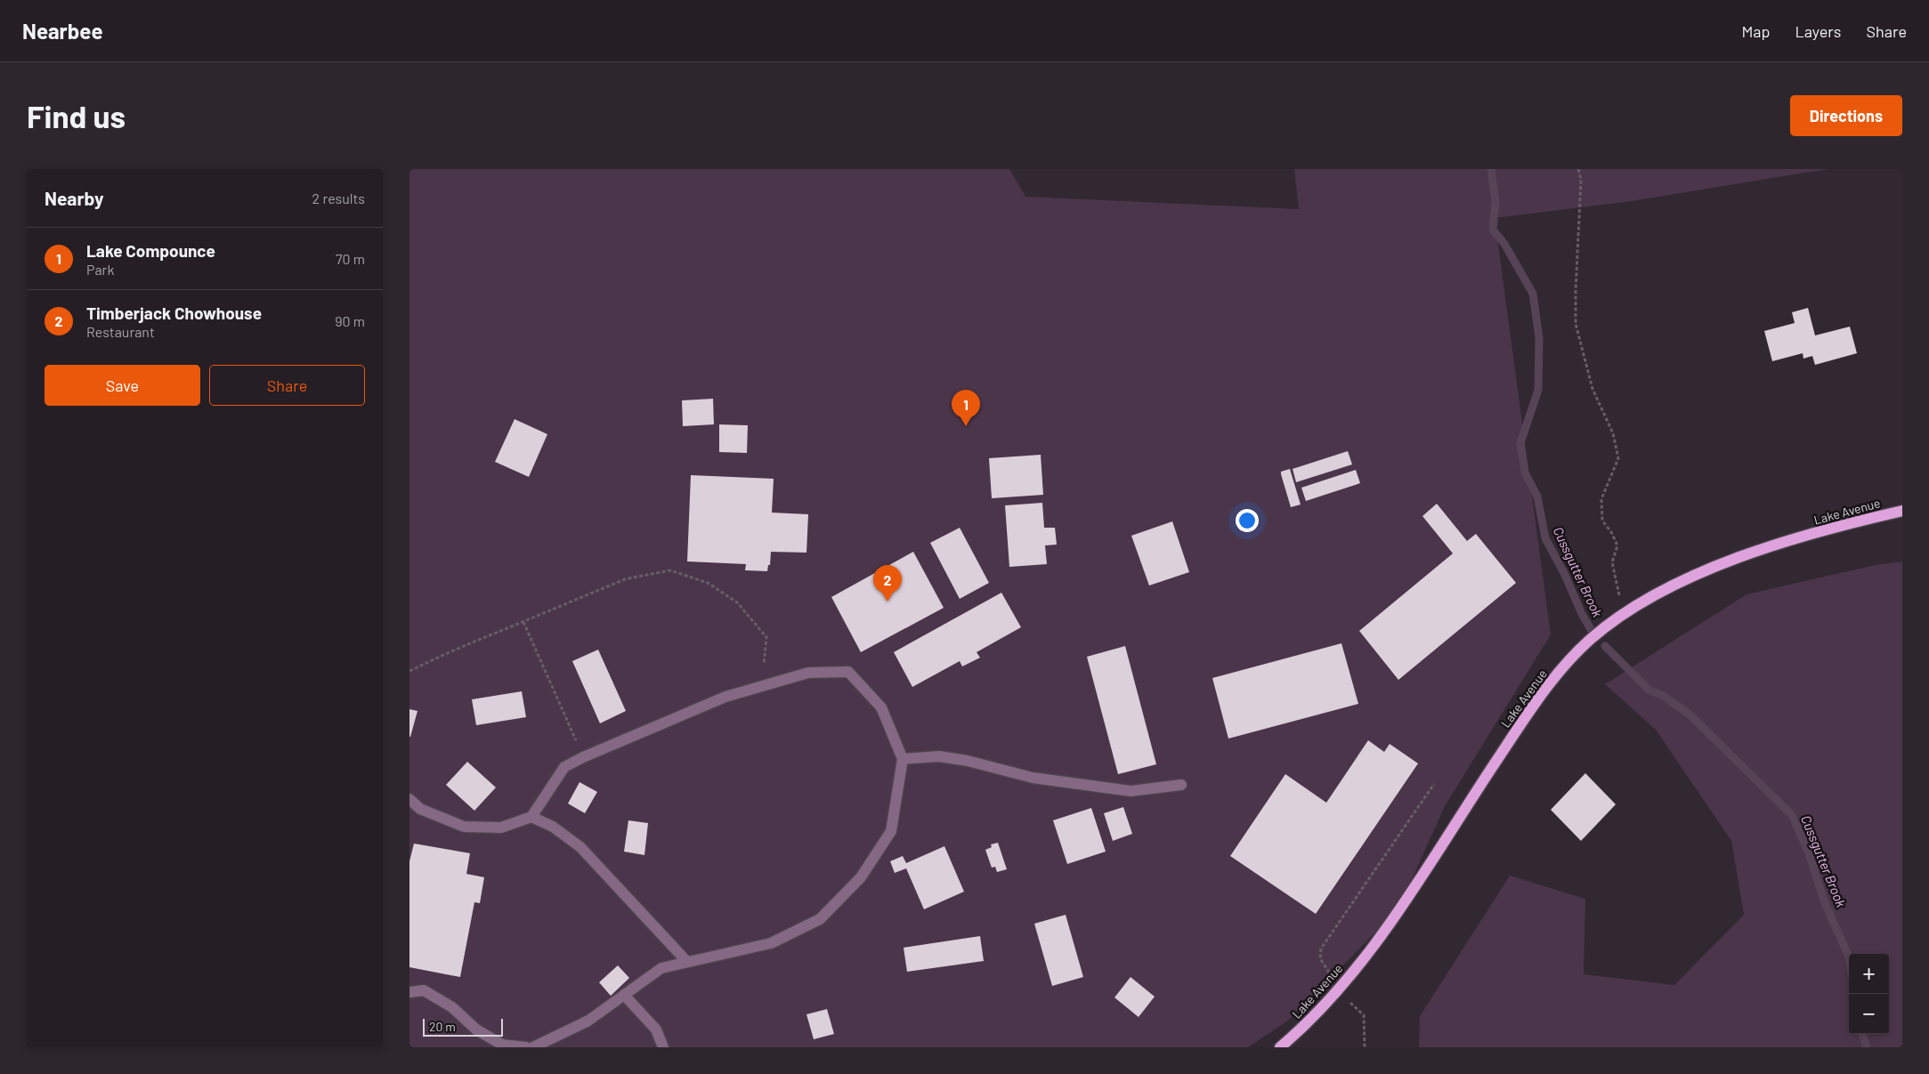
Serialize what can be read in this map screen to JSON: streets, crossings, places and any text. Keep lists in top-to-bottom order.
{
  "streets": {
    "main road": ["Lake Avenue"]
  },
  "water": ["Cussgutter Brook"],
  "scale_bar": "20 m",
  "page": {
    "header": "Nearbee",
    "nav": ["Map", "Layers", "Share"],
    "buttons": [
      "Directions",
      ["Save", "Share"]
    ],
    "title": "Find us",
    "heading": ["Nearby", "2 results"],
    "list": [
      {
        "mark": "1",
        "name": "Lake Compounce",
        "note": "Park",
        "value": "70 m"
      },
      {
        "mark": "2",
        "name": "Timberjack Chowhouse",
        "note": "Restaurant",
        "value": "90 m"
      }
    ],
    "pins": ["1", "2"],
    "map_buttons": ["+", "−"],
    "scale": "20 m"
  }
}
